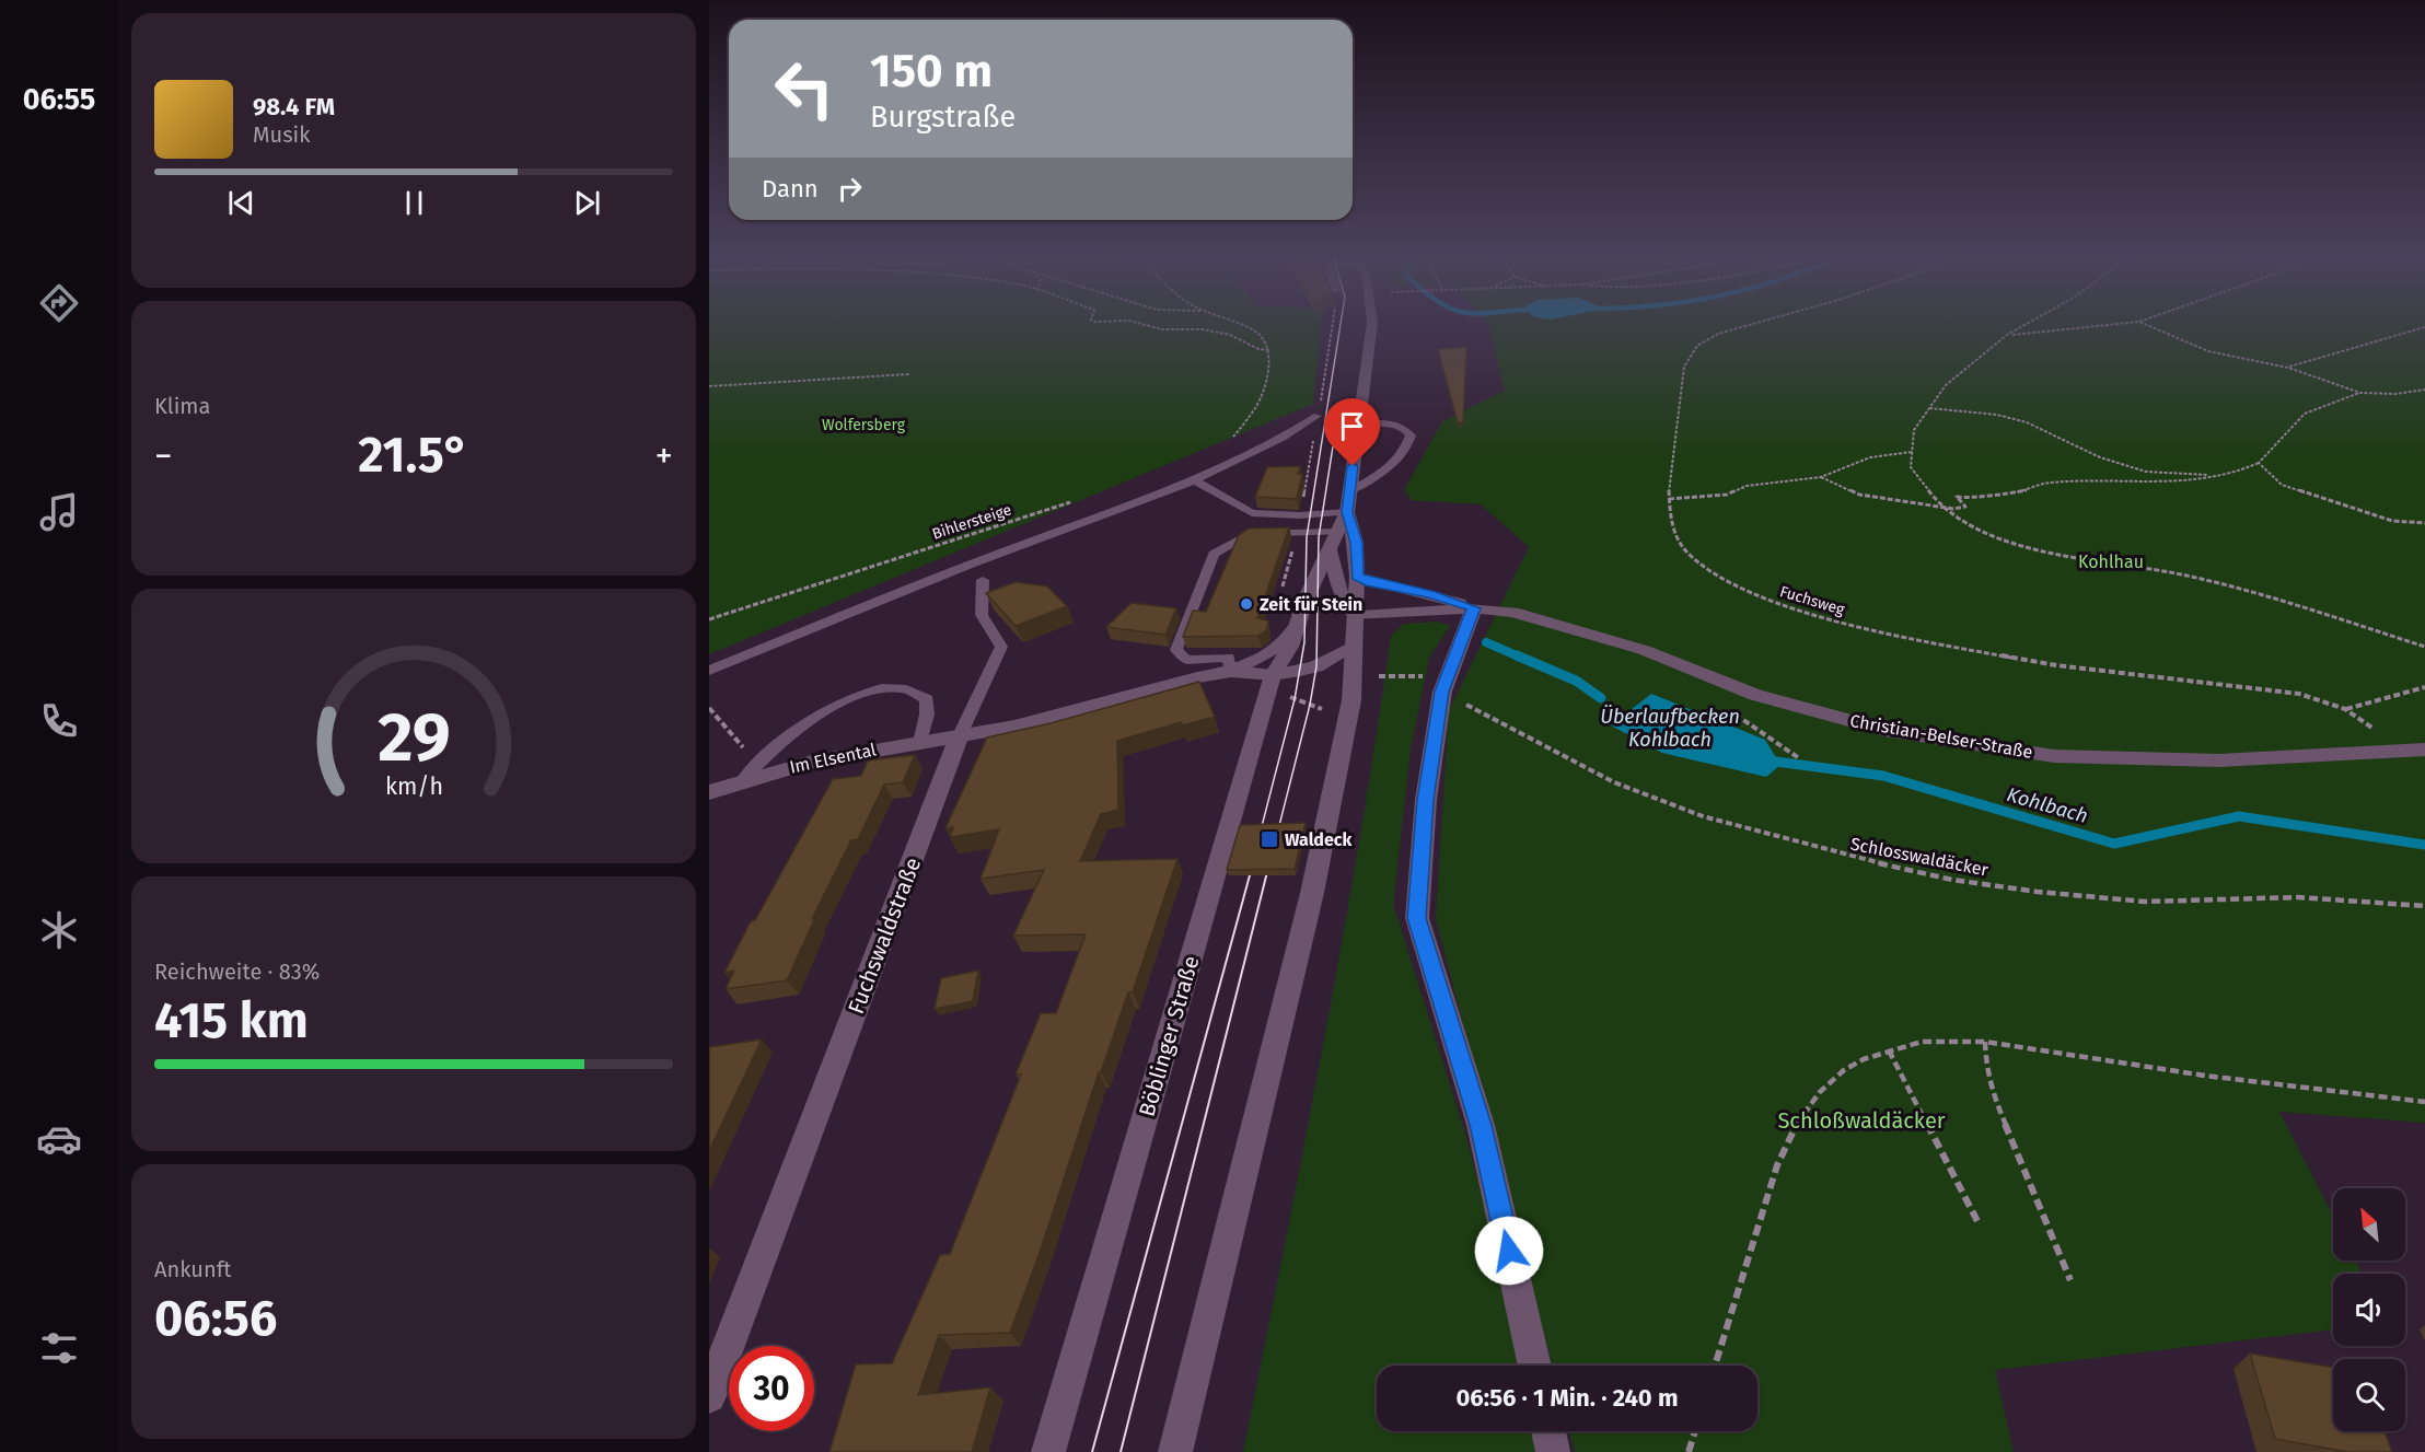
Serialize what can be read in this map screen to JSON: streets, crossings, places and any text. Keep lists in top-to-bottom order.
{
  "streets": {
    "street": [
      "Christian-Belser-Straße",
      "Im Elsental",
      "Fuchswaldstraße",
      "Böblinger Straße"
    ],
    "path": ["Bihlersteige", "Fuchsweg", "Schlosswaldäcker"]
  },
  "crossings": [
    ["Fuchsweg", "Christian-Belser-Straße"],
    ["Christian-Belser-Straße", "Böblinger Straße"],
    ["Im Elsental", "Fuchswaldstraße"]
  ],
  "water": ["Überlaufbecken Kohlbach", "Kohlbach"],
  "parks": ["Wolfersberg", "Kohlhau", "Schloßwaldäcker"],
  "places": {
    "other": ["Zeit für Stein"],
    "transit": ["Waldeck"]
  },
  "north": "top left",
  "page": {
    "tabs": "06:55",
    "turn": ["150 m", "Burgstraße"],
    "song": ["98.4 FM", "Musik"],
    "then": "Dann",
    "tile": [
      "Klima",
      ["Reichweite · 83%", "415 km"],
      ["Ankunft", "06:56"]
    ],
    "heat": ["−", "21.5°", "+"],
    "limit": "30",
    "trip": "06:56 · 1 Min. · 240 m",
    "gauge": ["29", "km/h"]
  }
}
